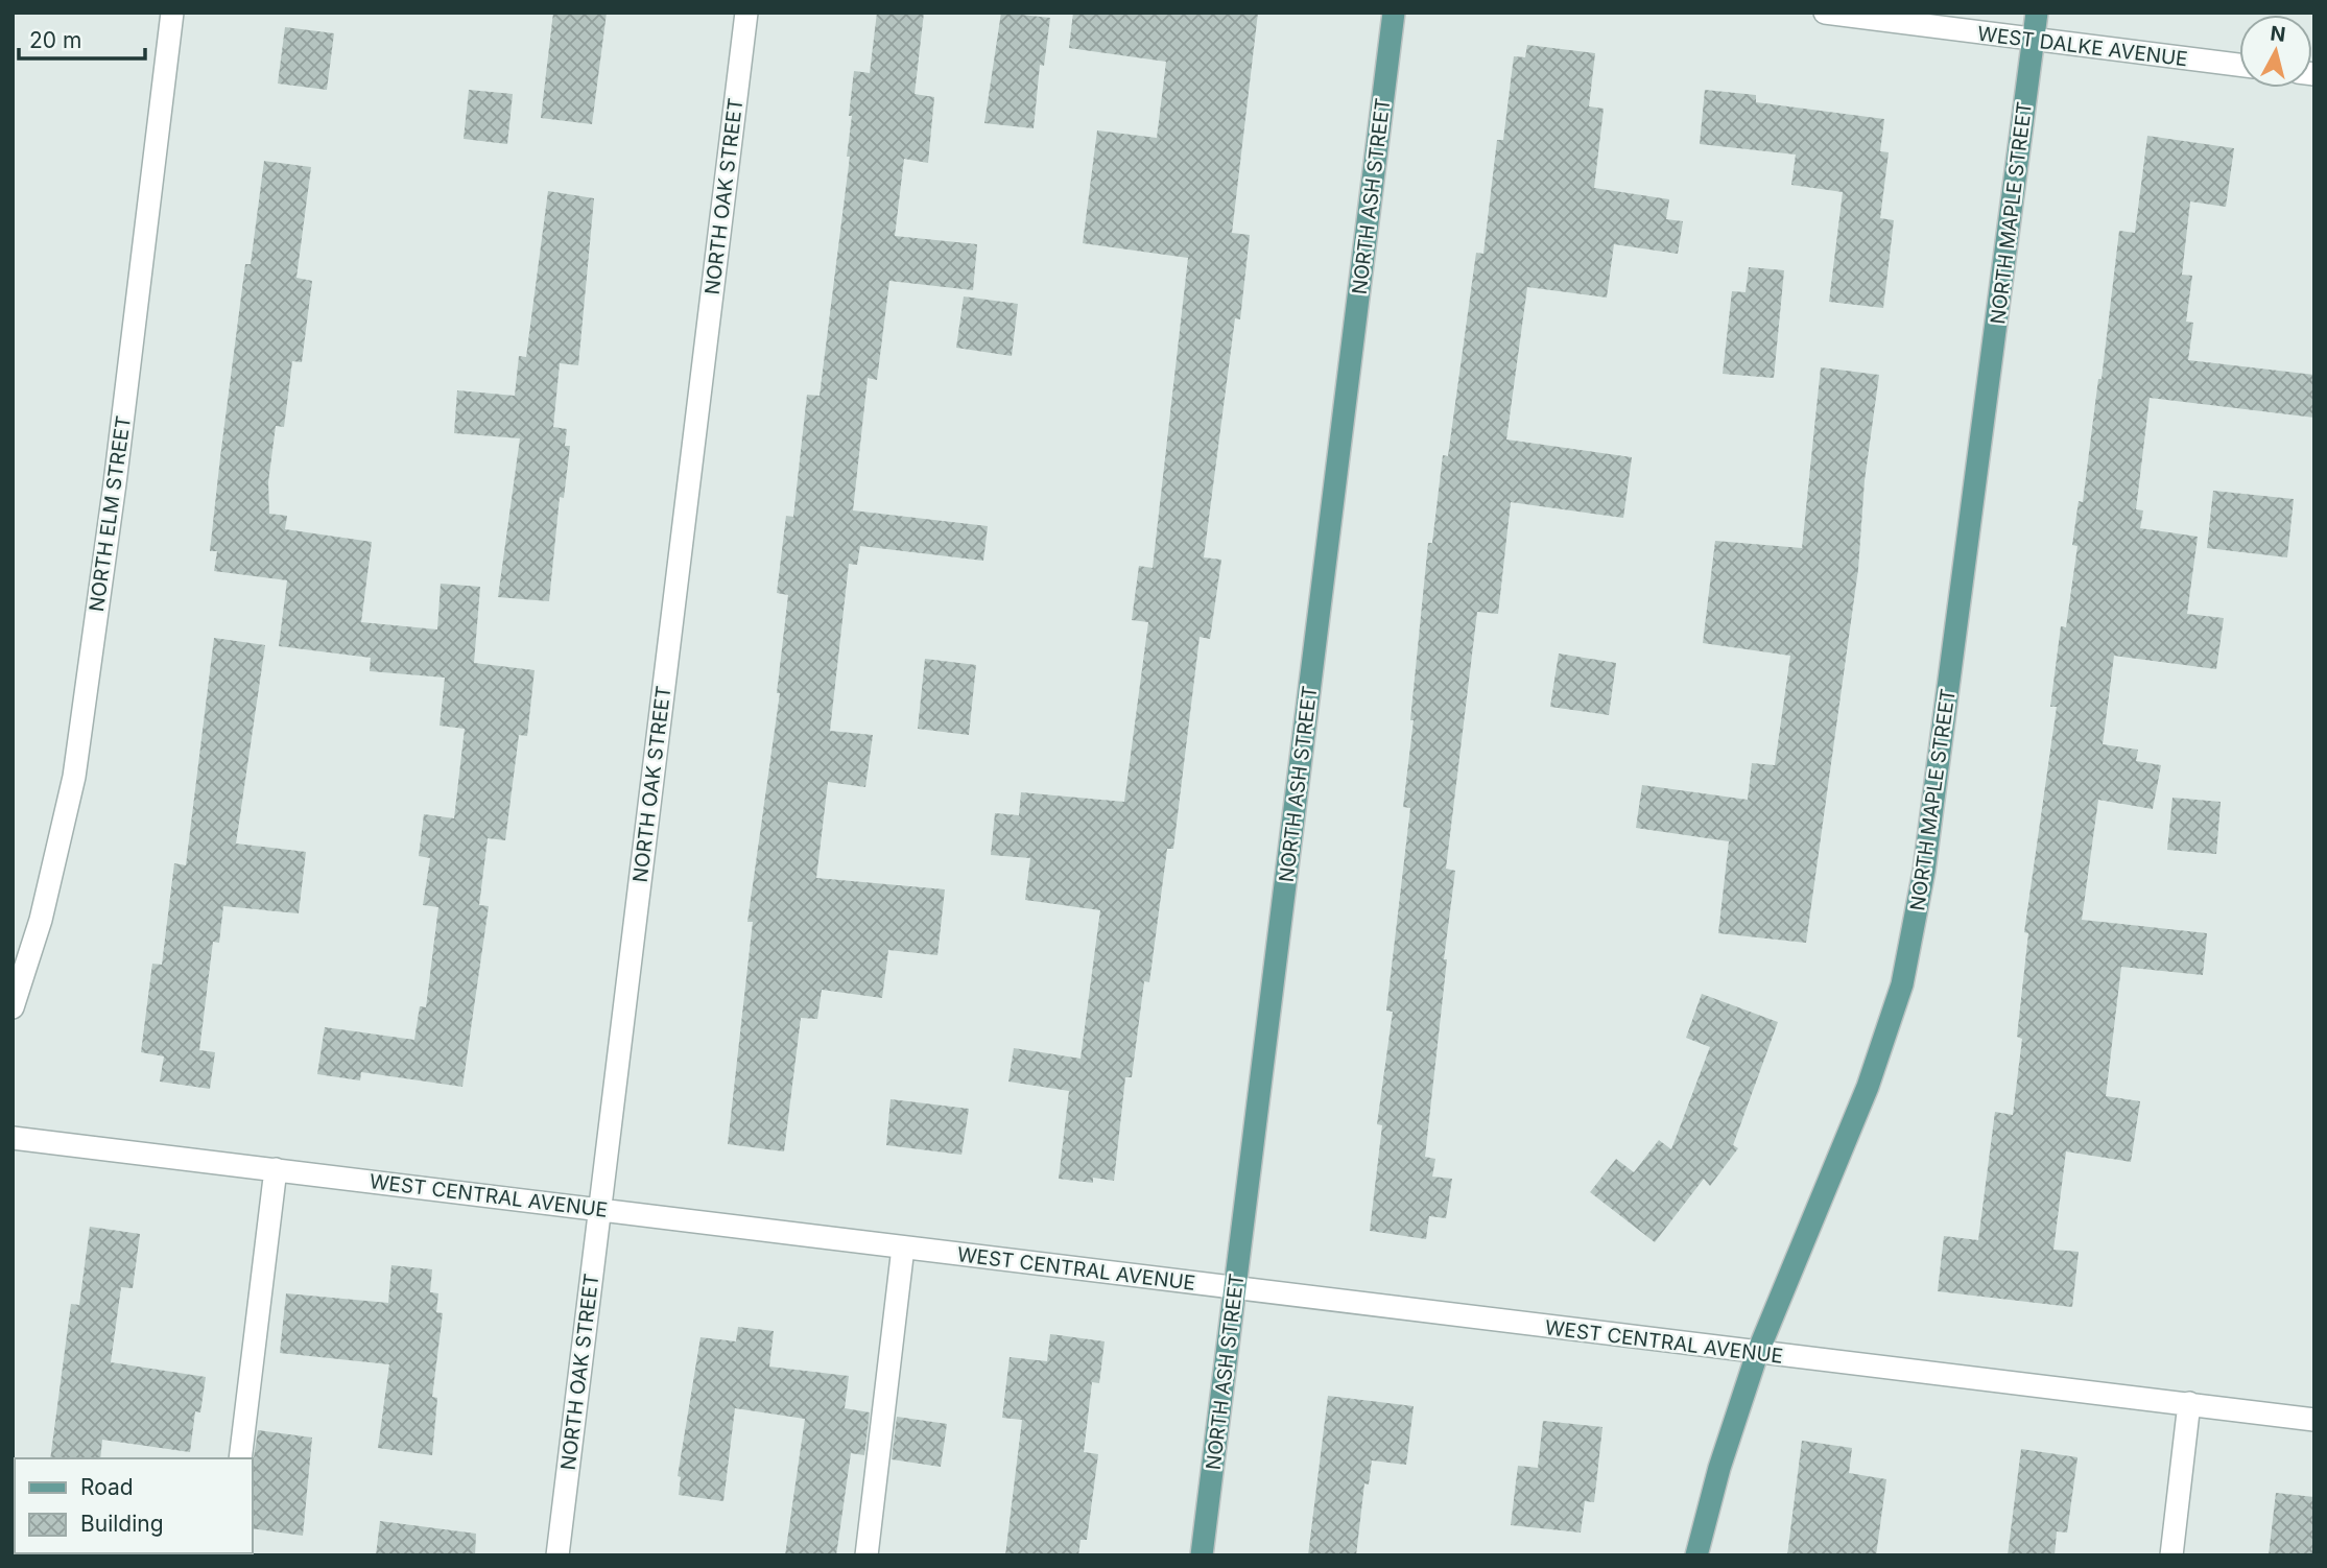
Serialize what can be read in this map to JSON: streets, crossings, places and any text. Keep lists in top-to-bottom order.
{
  "streets": {
    "main road": ["NORTH ASH STREET", "NORTH MAPLE STREET"],
    "street": [
      "WEST DALKE AVENUE",
      "NORTH OAK STREET",
      "NORTH ELM STREET",
      "WEST CENTRAL AVENUE"
    ]
  },
  "crossings": [
    ["WEST DALKE AVENUE", "NORTH MAPLE STREET"],
    ["NORTH OAK STREET", "WEST CENTRAL AVENUE"],
    ["NORTH ASH STREET", "WEST CENTRAL AVENUE"],
    ["NORTH MAPLE STREET", "WEST CENTRAL AVENUE"]
  ],
  "legend": ["Road", "Building"],
  "scale_bar": "20 m",
  "north": "top"
}
